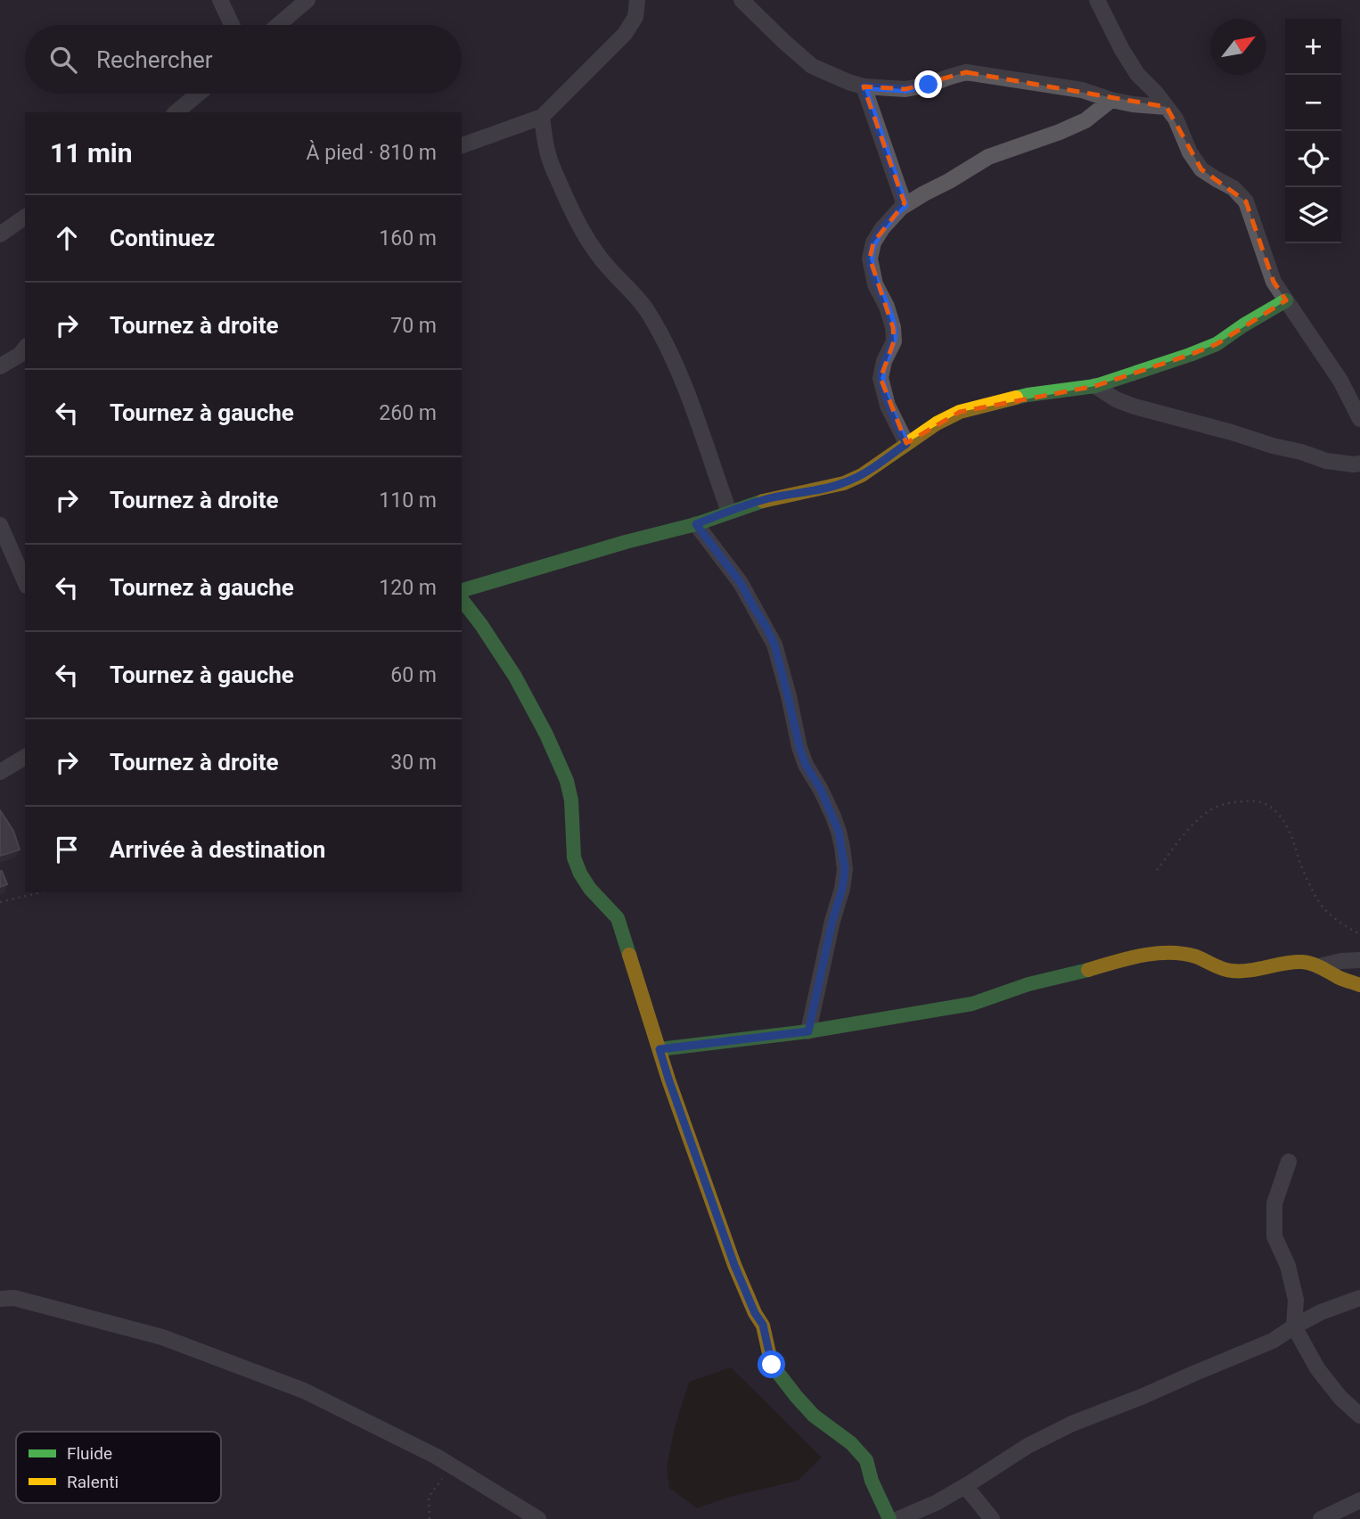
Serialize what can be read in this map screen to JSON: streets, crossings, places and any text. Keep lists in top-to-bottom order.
{
  "legend": ["Fluide", "Ralenti"],
  "north": "top right",
  "page": {
    "map_buttons": ["+", "−"],
    "search": "Rechercher",
    "heading": ["11 min", "À pied · 810 m"],
    "list": [
      ["Continuez", "160 m"],
      ["Tournez à droite", "70 m"],
      ["Tournez à gauche", "260 m"],
      ["Tournez à droite", "110 m"],
      ["Tournez à gauche", "120 m"],
      ["Tournez à gauche", "60 m"],
      ["Tournez à droite", "30 m"],
      "Arrivée à destination"
    ]
  }
}
